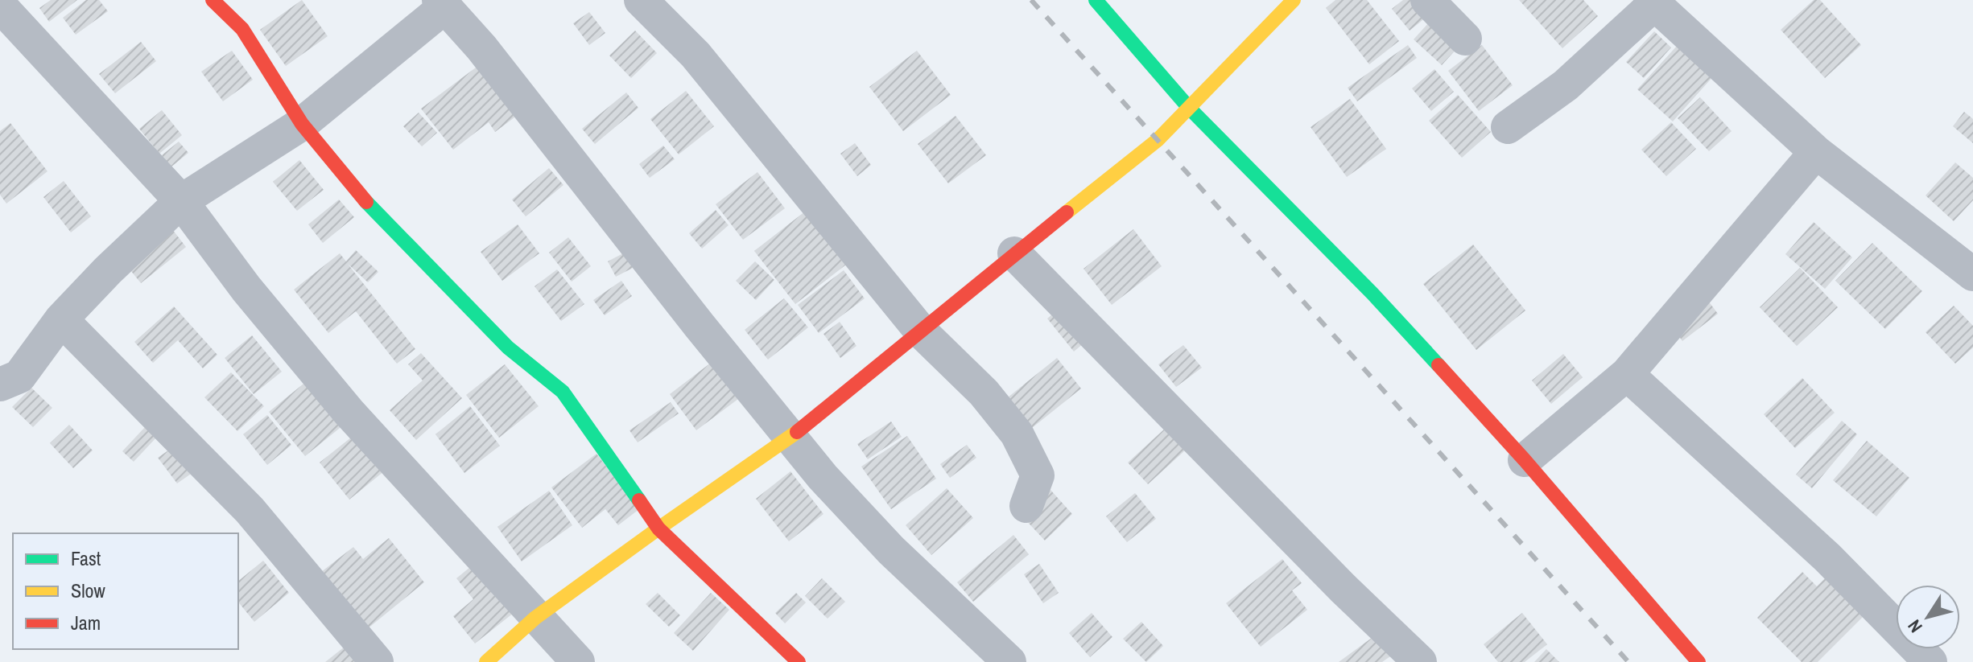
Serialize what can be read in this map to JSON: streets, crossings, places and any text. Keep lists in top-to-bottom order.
{
  "legend": ["Fast", "Slow", "Jam"],
  "north": "bottom left"
}
